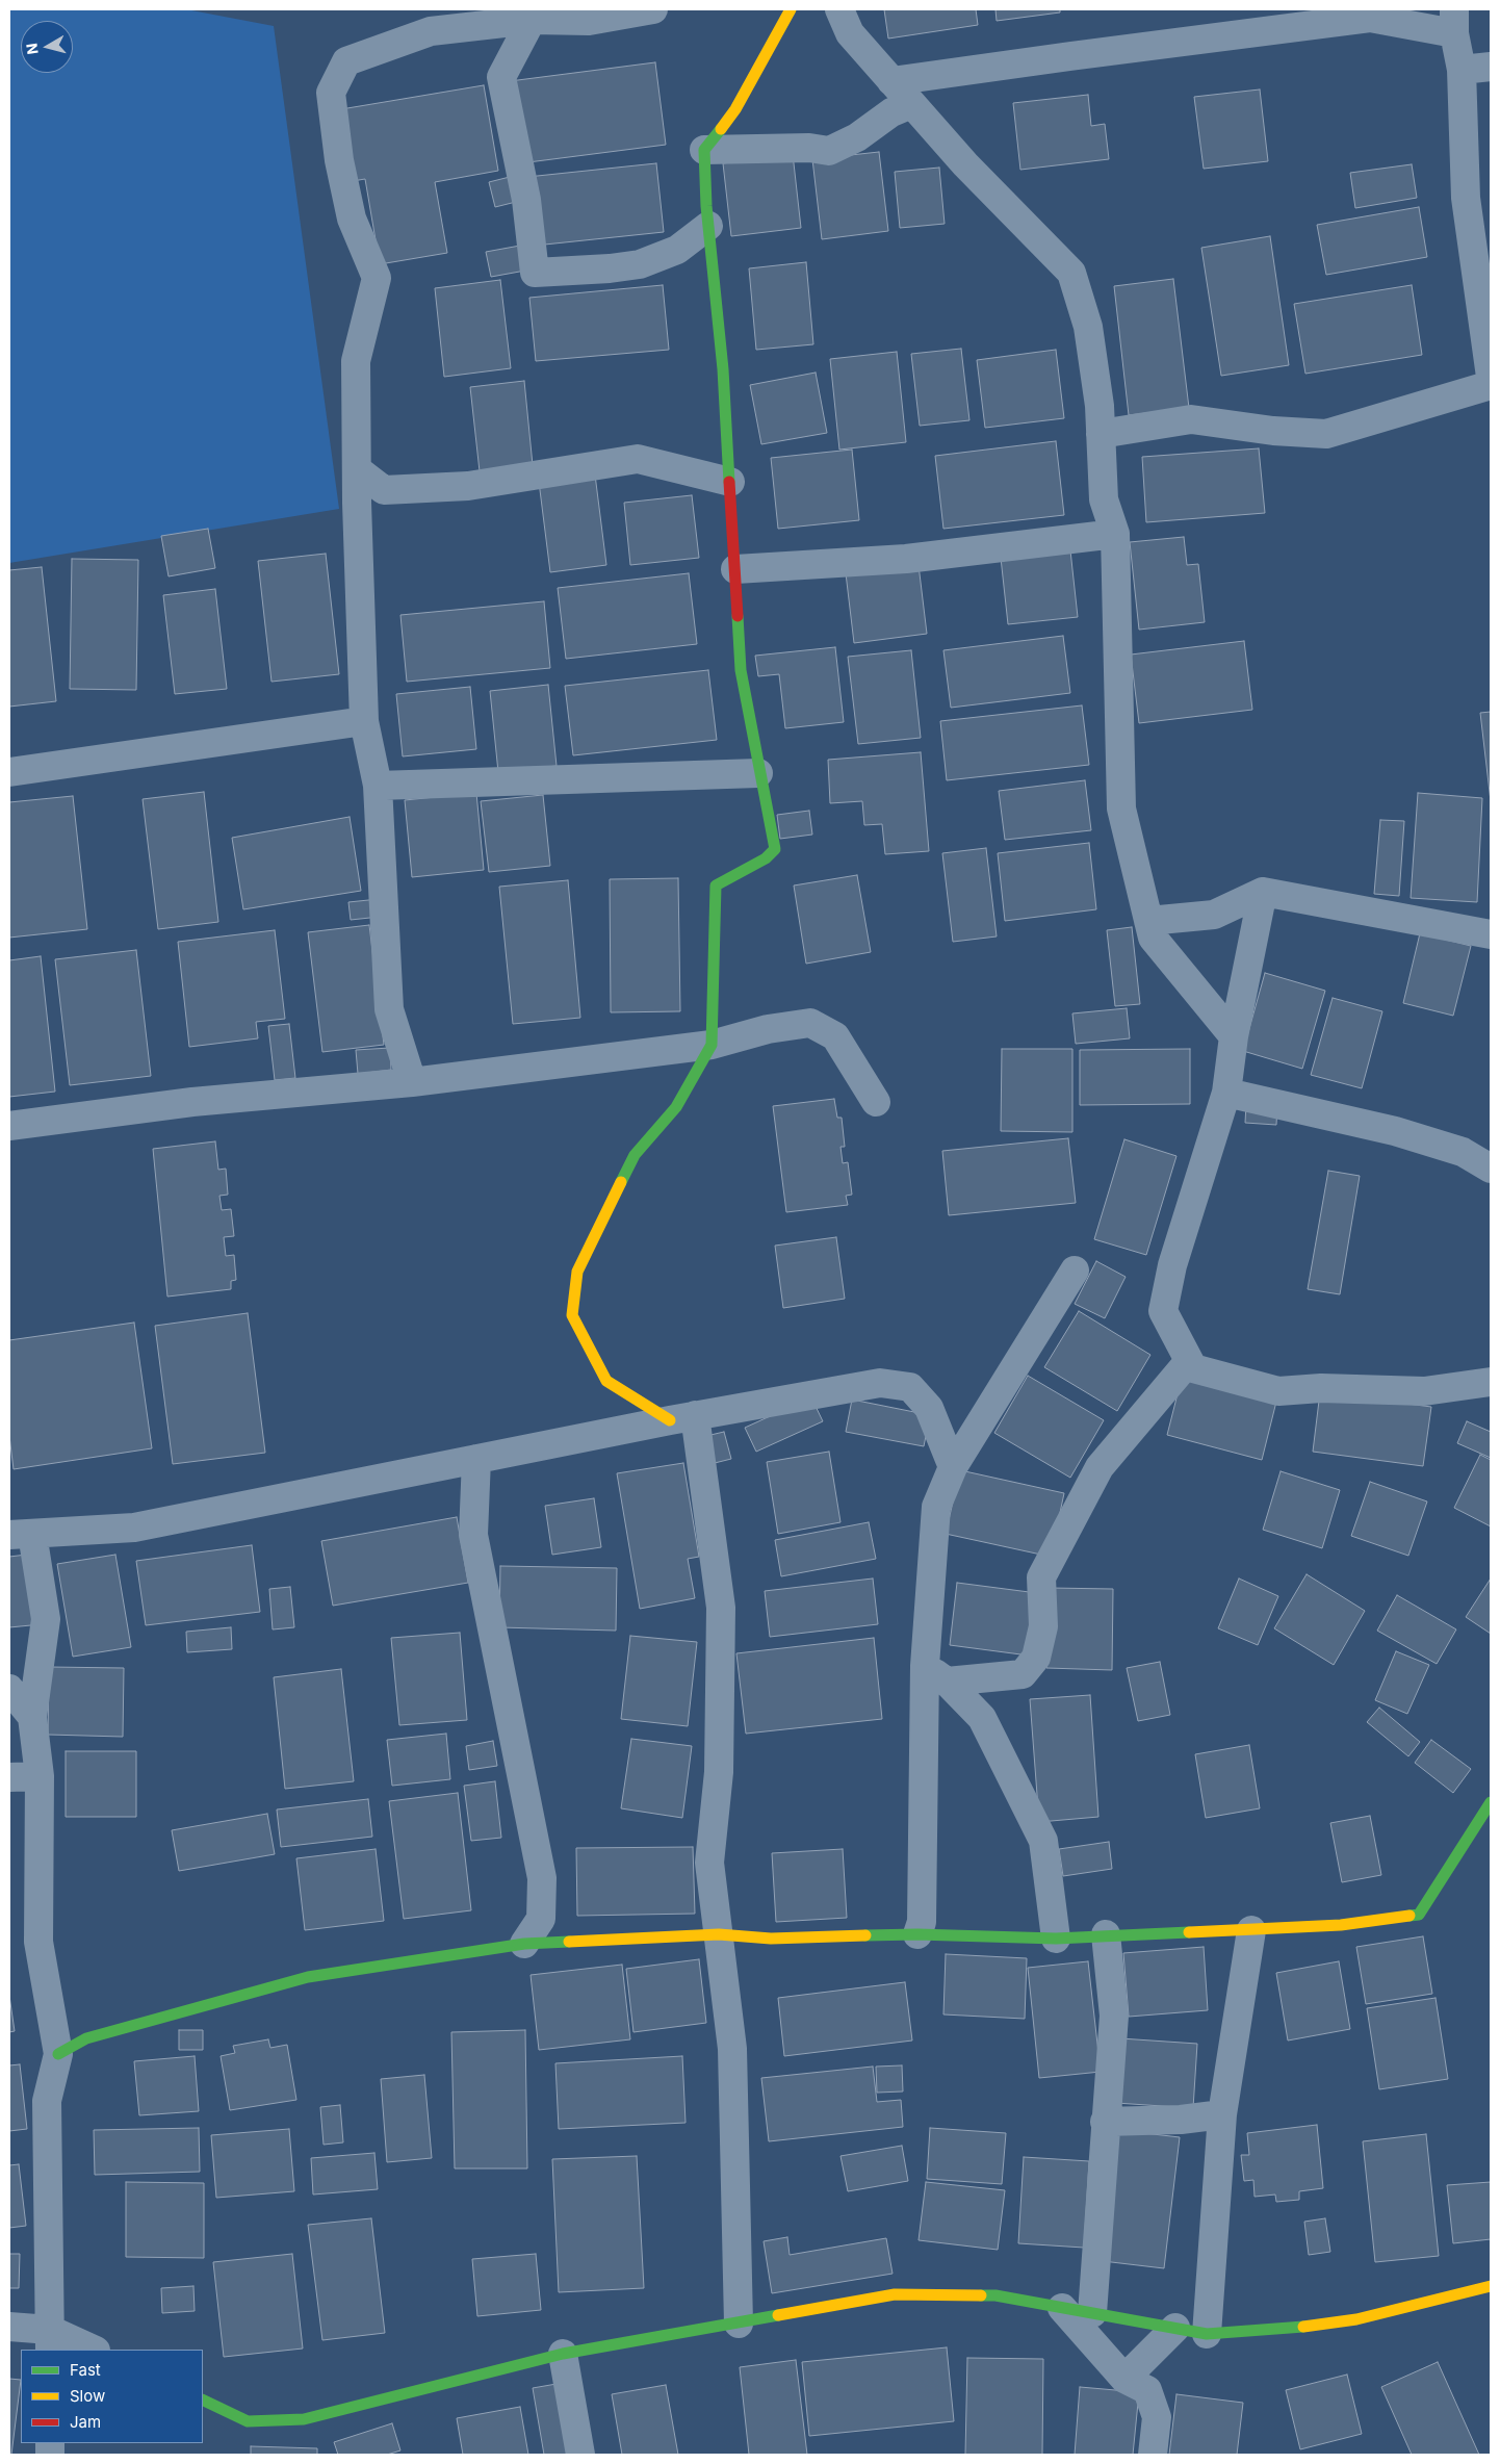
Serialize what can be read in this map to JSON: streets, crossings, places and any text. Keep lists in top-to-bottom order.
{
  "legend": ["Fast", "Slow", "Jam"],
  "north": "left"
}
